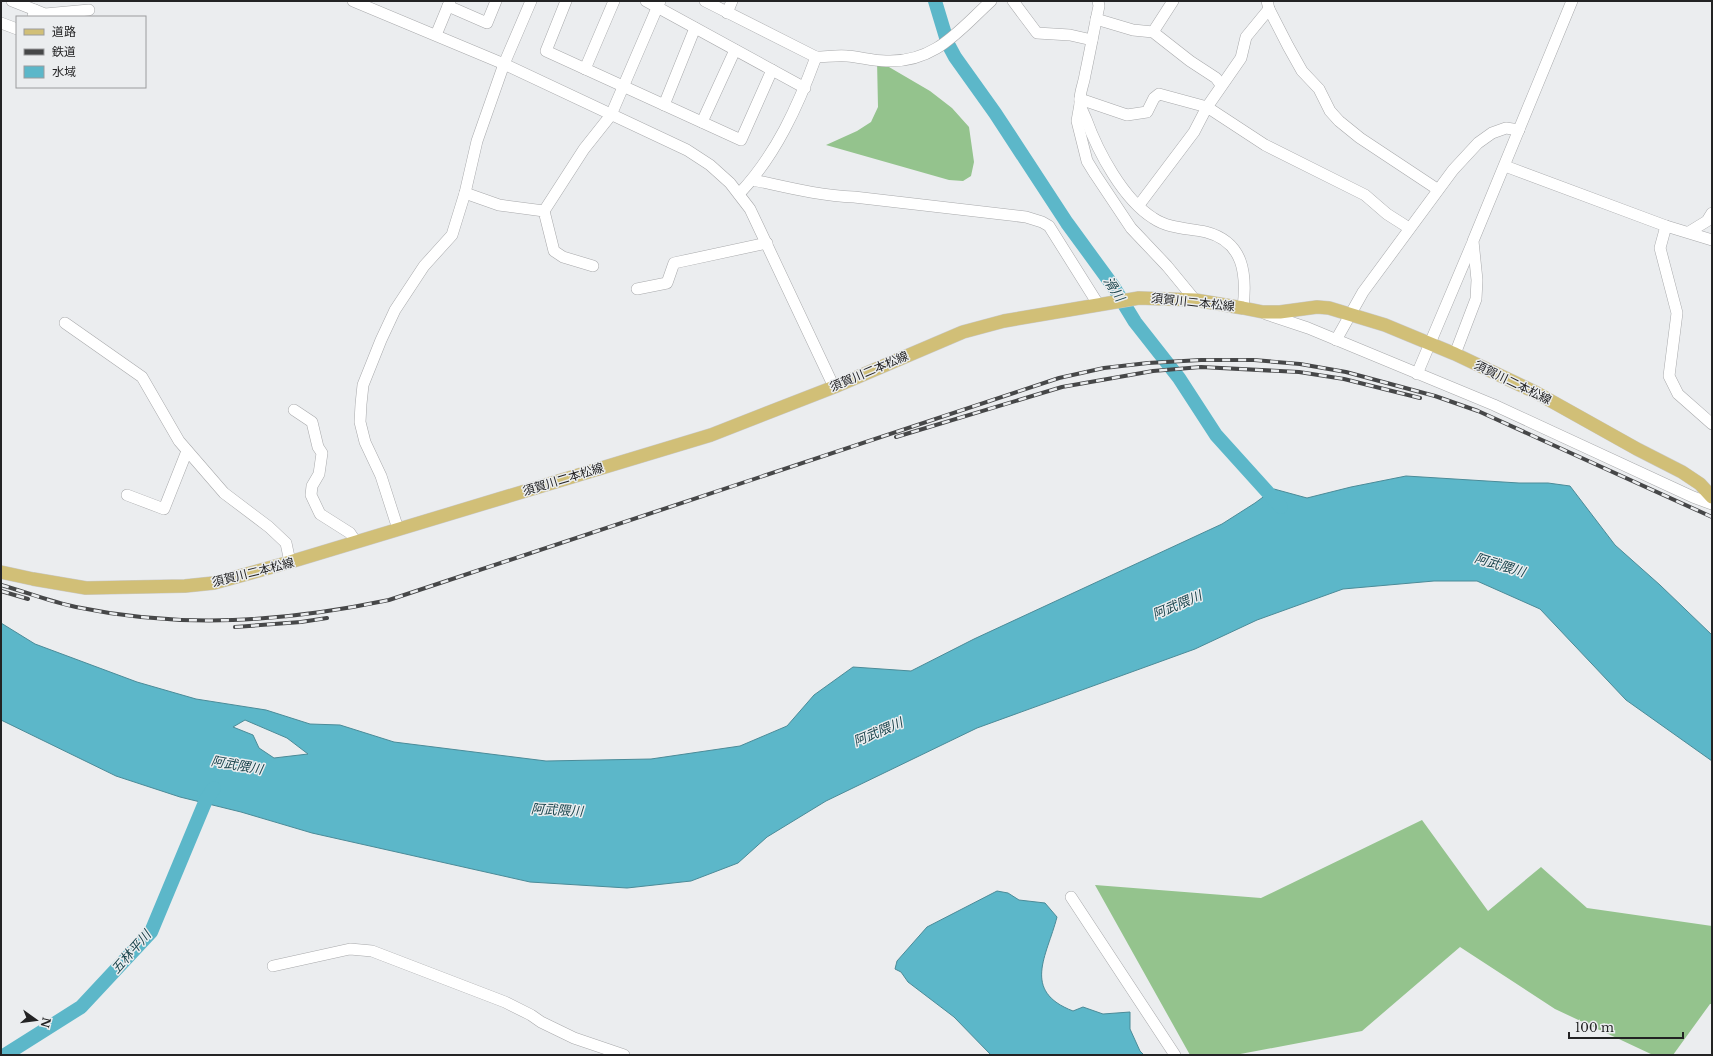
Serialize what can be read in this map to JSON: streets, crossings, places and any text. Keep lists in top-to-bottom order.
{
  "streets": {
    "main road": ["須賀川二本松線"]
  },
  "water": ["滑川", "阿武隈川", "五林平川"],
  "legend": ["道路", "鉄道", "水域"],
  "scale_bar": "100 m",
  "north": "right"
}
